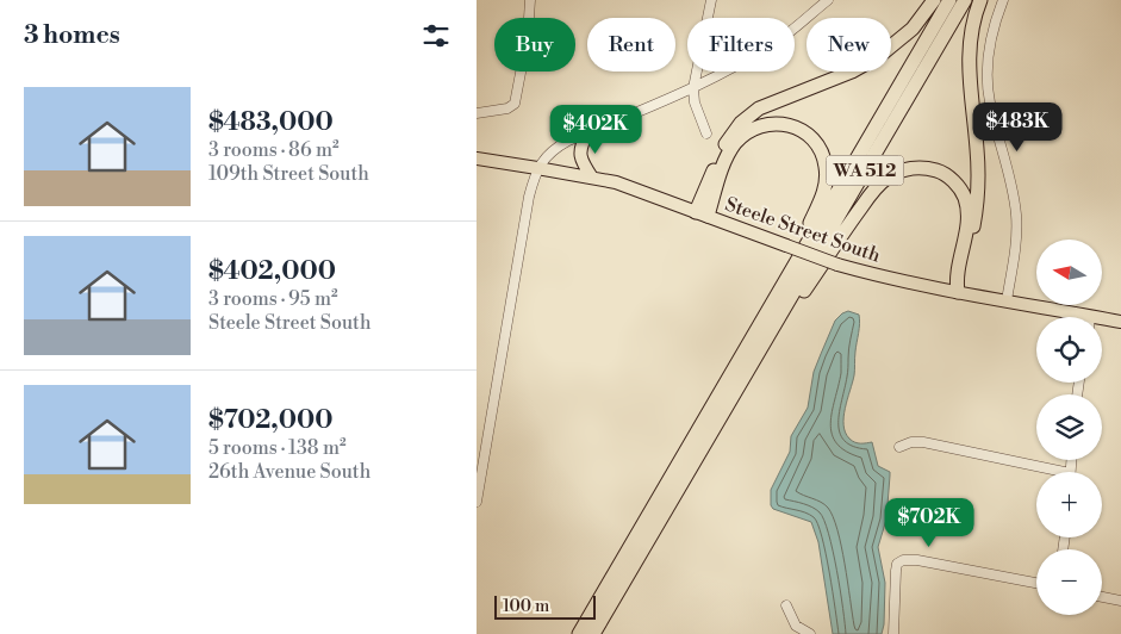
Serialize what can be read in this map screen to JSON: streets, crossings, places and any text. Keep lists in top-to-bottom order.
{
  "streets": {
    "highway": ["WA 512"],
    "main road": ["Steele Street South"]
  },
  "scale_bar": "100 m",
  "north": "left",
  "page": {
    "heading": "3 homes",
    "chip": [
      "Buy",
      "Rent",
      "Filters",
      "New"
    ],
    "list": [
      {
        "name": "$483,000",
        "note": "3 rooms · 86 m² · 109th Street South"
      },
      {
        "name": "$402,000",
        "note": "3 rooms · 95 m² · Steele Street South"
      },
      {
        "name": "$702,000",
        "note": "5 rooms · 138 m² · 26th Avenue South"
      }
    ],
    "price": ["$483K", "$402K", "$702K"],
    "map_buttons": ["+", "−"],
    "scale": "100 m"
  }
}
